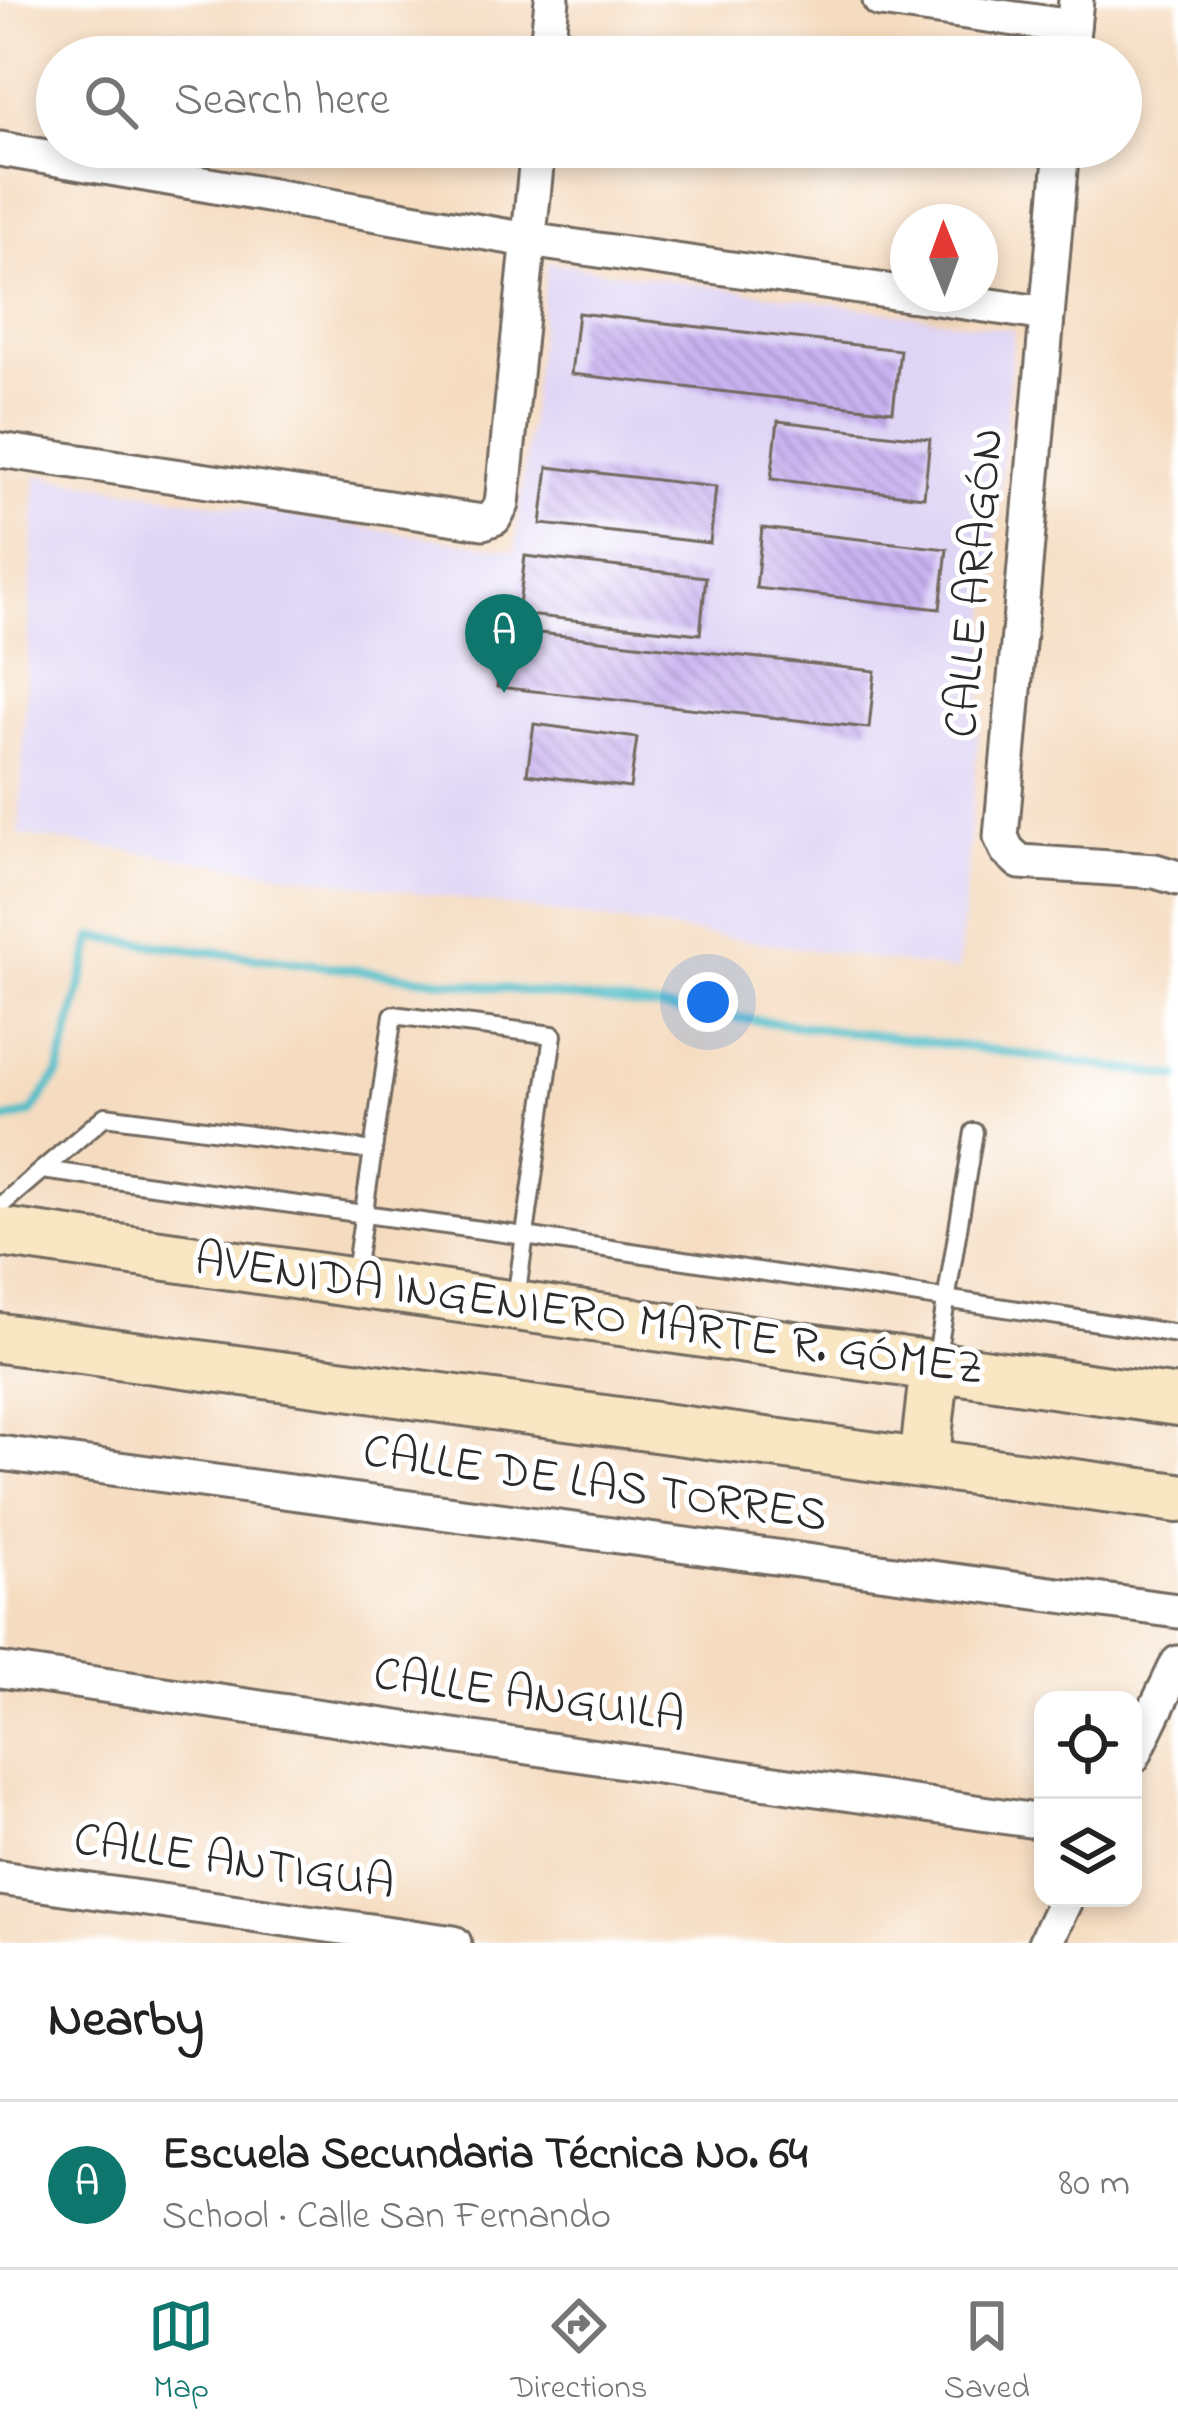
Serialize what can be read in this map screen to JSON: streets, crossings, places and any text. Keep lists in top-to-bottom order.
{
  "streets": {
    "main road": ["AVENIDA INGENIERO MARTE R. GÓMEZ"],
    "street": [
      "CALLE ARAGÓN",
      "CALLE DE LAS TORRES",
      "CALLE ANGUILA",
      "CALLE ANTIGUA"
    ]
  },
  "north": "top",
  "page": {
    "search": "Search here",
    "pins": "A",
    "heading": "Nearby",
    "list": [
      {
        "mark": "A",
        "name": "Escuela Secundaria Técnica No. 64",
        "note": "School · Calle San Fernando",
        "value": "80 m"
      }
    ],
    "nav": ["Map", "Directions", "Saved"]
  }
}
